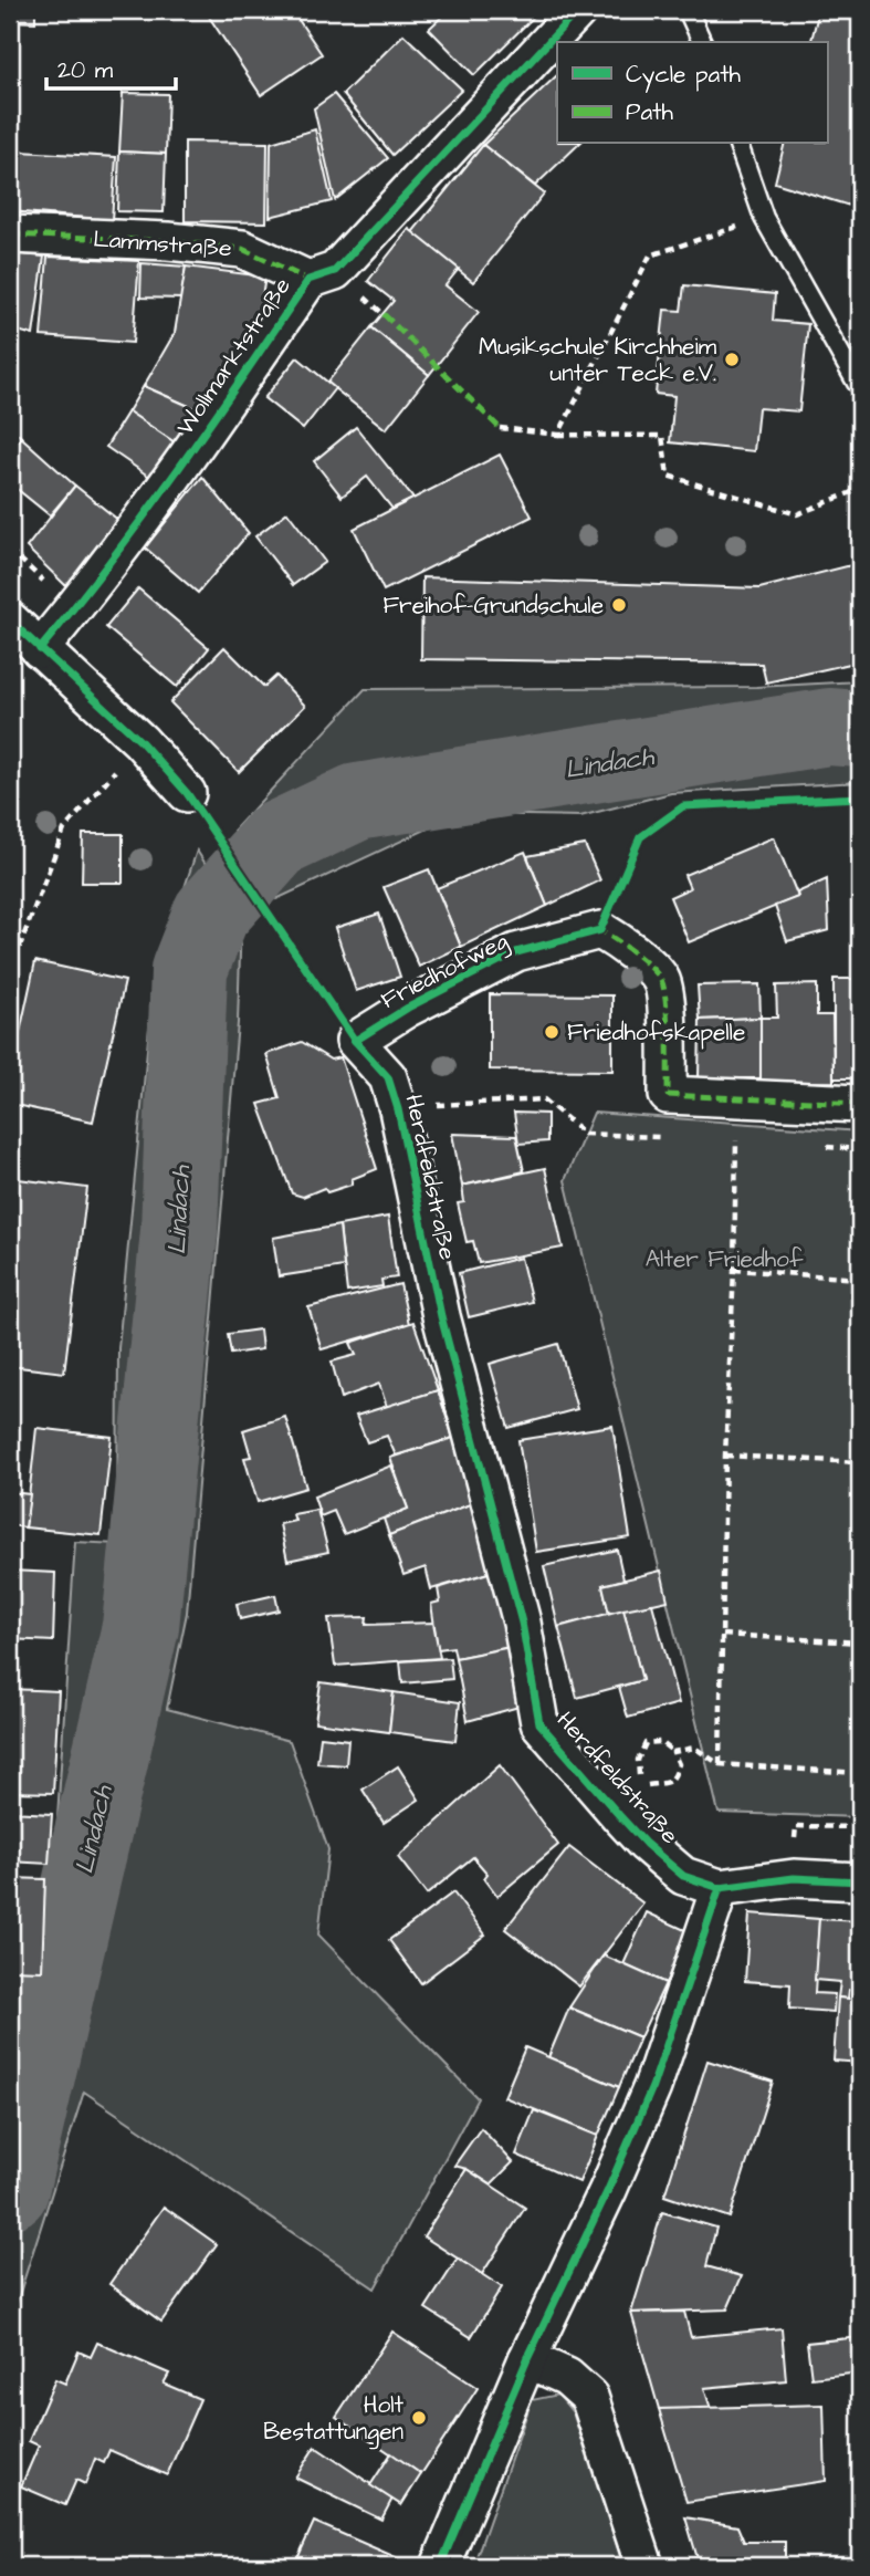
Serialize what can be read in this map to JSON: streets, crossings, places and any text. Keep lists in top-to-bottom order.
{
  "streets": {
    "street": [
      "Lammstraße",
      "Wollmarktstraße",
      "Friedhofweg",
      "Herdfeldstraße"
    ]
  },
  "crossings": [
    ["Lammstraße", "Wollmarktstraße"],
    ["Friedhofweg", "Herdfeldstraße"]
  ],
  "water": ["Lindach"],
  "parks": ["Alter Friedhof"],
  "places": [
    "Musikschule Kirchheim unter Teck e.V.",
    "Freihof-Grundschule",
    "Friedhofskapelle",
    "Holt Bestattungen"
  ],
  "legend": ["Cycle path", "Path"],
  "scale_bar": "20 m"
}
